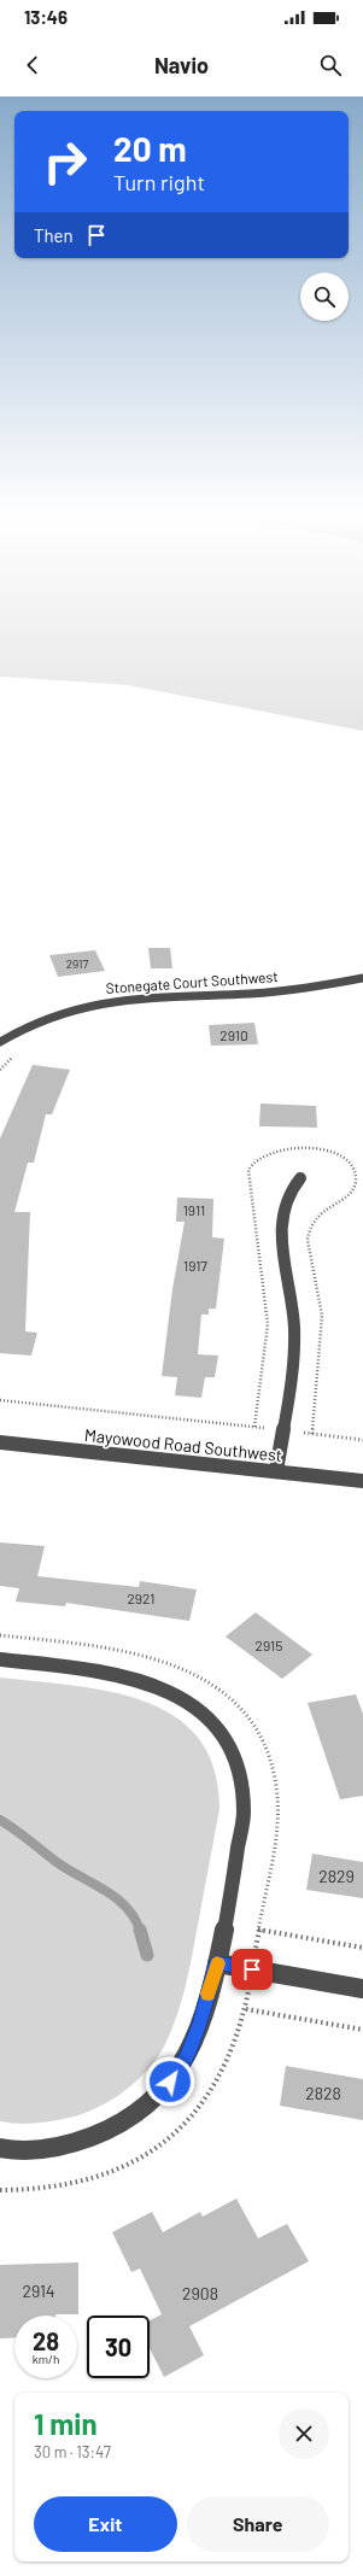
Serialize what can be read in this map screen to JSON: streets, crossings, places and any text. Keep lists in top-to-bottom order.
{
  "streets": {
    "street": ["Stonegate Court Southwest", "Mayowood Road Southwest"]
  },
  "house_numbers": [
    "2917",
    "2910",
    "1911",
    "1917",
    "2921",
    "2915",
    "2829",
    "2828",
    "2914",
    "2908"
  ],
  "page": {
    "status": "13:46",
    "header": "Navio",
    "turn": ["20 m", "Turn right"],
    "then": "Then",
    "speed": "28 km/h",
    "limit": "30",
    "heading": ["1 min", "30 m · 13:47"],
    "buttons": ["Exit", "Share"]
  }
}
